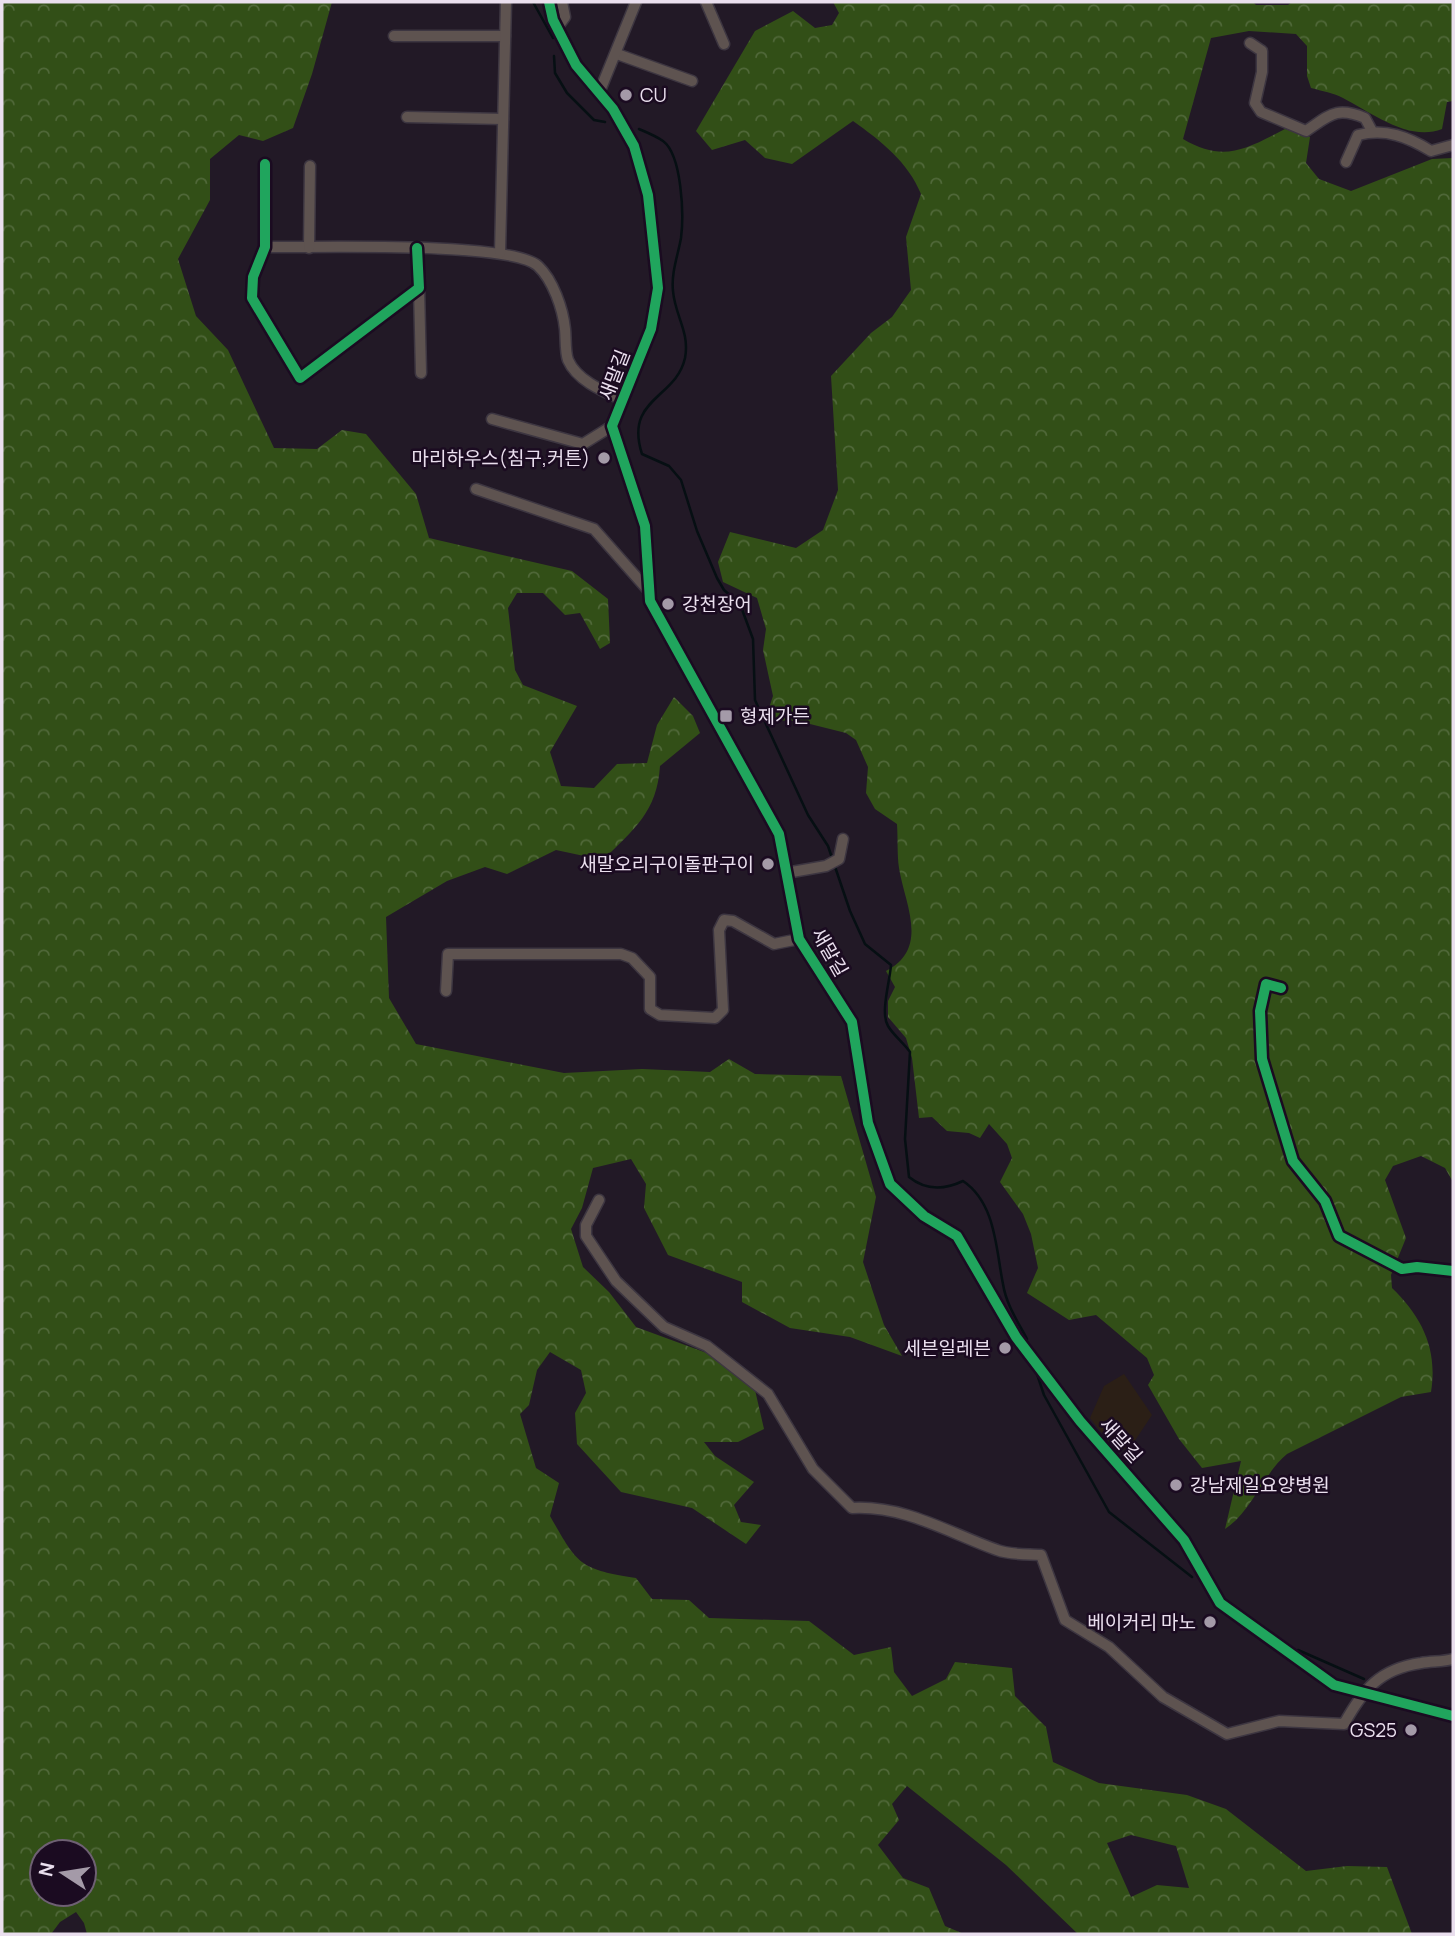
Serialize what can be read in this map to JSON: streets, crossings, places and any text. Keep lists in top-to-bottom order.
{
  "streets": {
    "street": ["새말길"]
  },
  "places": {
    "other": [
      "CU",
      "마리하우스(침구,커튼)",
      "강천장어",
      "새말오리구이돌판구이",
      "세븐일레븐",
      "강남제일요양병원",
      "베이커리 마노",
      "GS25"
    ],
    "transit": ["형제가든"]
  },
  "north": "left"
}
